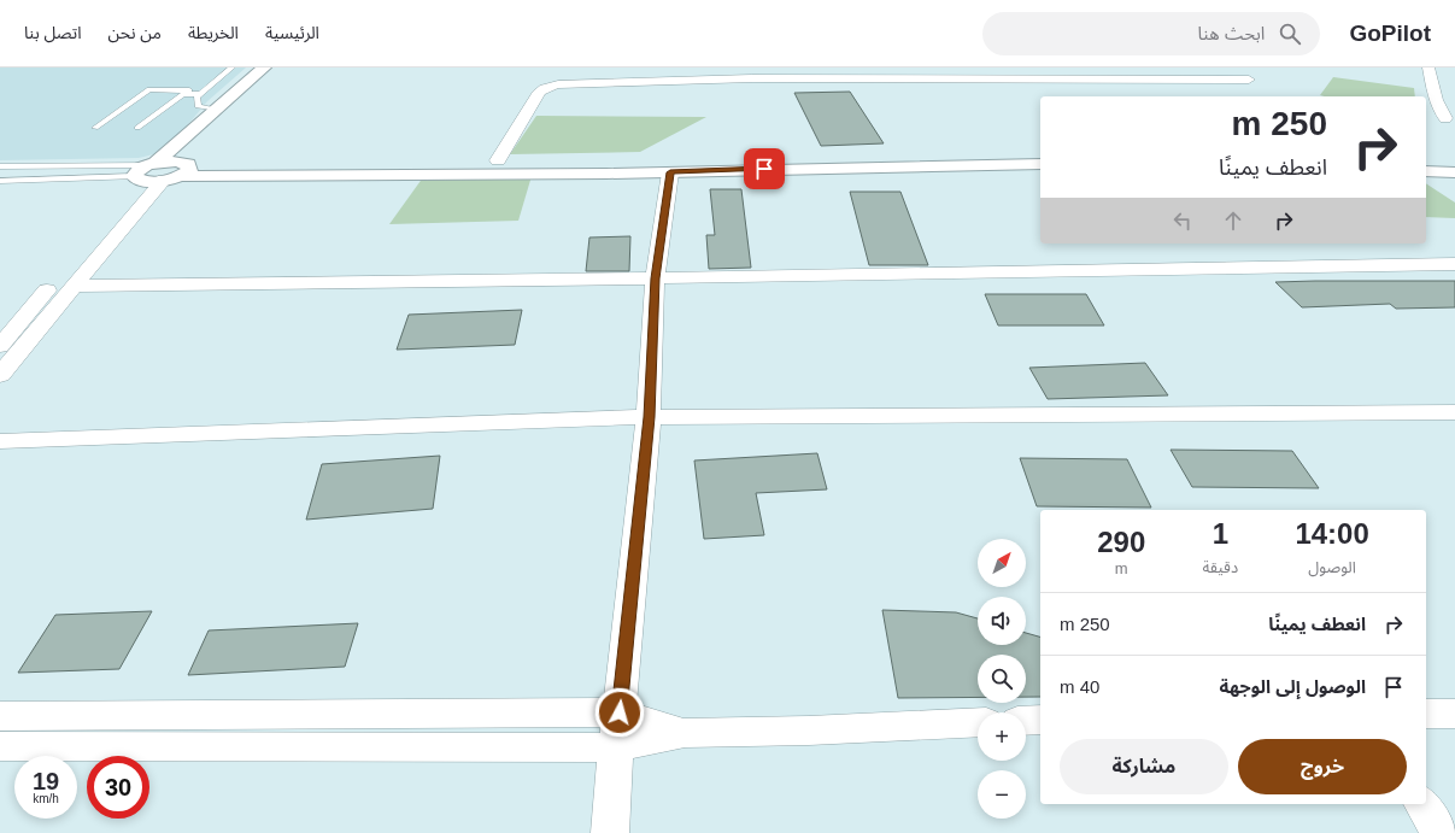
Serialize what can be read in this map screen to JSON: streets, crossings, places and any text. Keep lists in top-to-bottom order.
{
  "north": "top right",
  "page": {
    "header": "GoPilot",
    "search": "ابحث هنا",
    "nav": [
      "الرئيسية",
      "الخريطة",
      "من نحن",
      "اتصل بنا"
    ],
    "turn": ["250 m", "انعطف يمينًا"],
    "eta": [
      "14:00",
      "الوصول",
      "1",
      "دقيقة",
      "290",
      "m"
    ],
    "map_buttons": ["+", "−"],
    "list": [
      {
        "name": "انعطف يمينًا",
        "value": "250 m"
      },
      {
        "name": "الوصول إلى الوجهة",
        "value": "40 m"
      }
    ],
    "buttons": ["خروج", "مشاركة"],
    "speed": "19 km/h",
    "limit": "30"
  }
}
